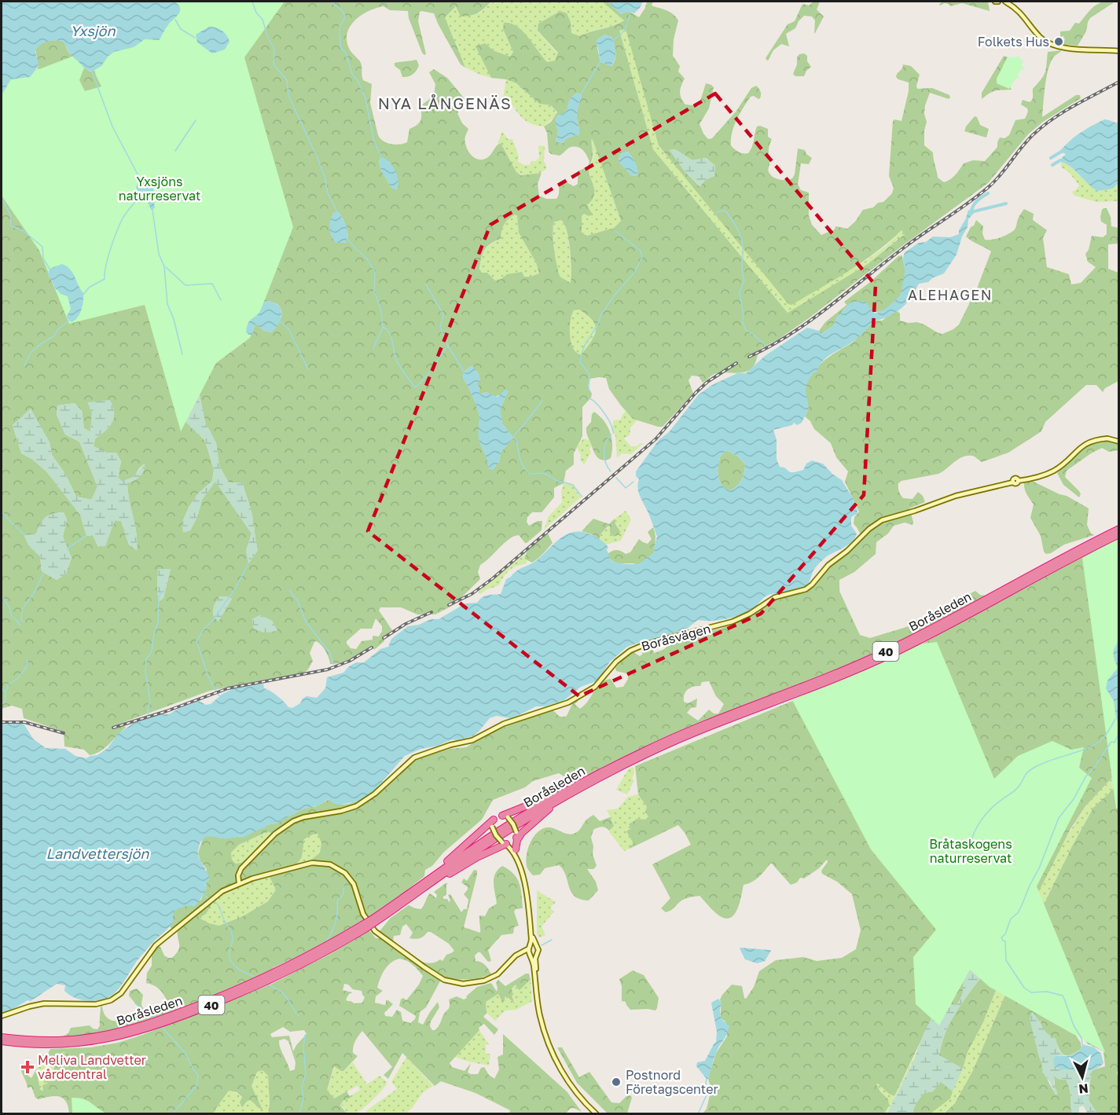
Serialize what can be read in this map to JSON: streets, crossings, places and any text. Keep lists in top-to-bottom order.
{
  "streets": {
    "highway": ["Boråsleden", "40"],
    "street": ["Boråsvägen"]
  },
  "districts": ["NYA LÅNGENÄS", "ALEHAGEN"],
  "water": ["Yxsjön", "Landvettersjön"],
  "parks": ["Yxsjöns naturreservat", "Bråtaskogens naturreservat"],
  "places": {
    "other": ["Folkets Hus", "Postnord Företagscenter"],
    "health": ["Meliva Landvetter vårdcentral"]
  },
  "north": "bottom"
}
